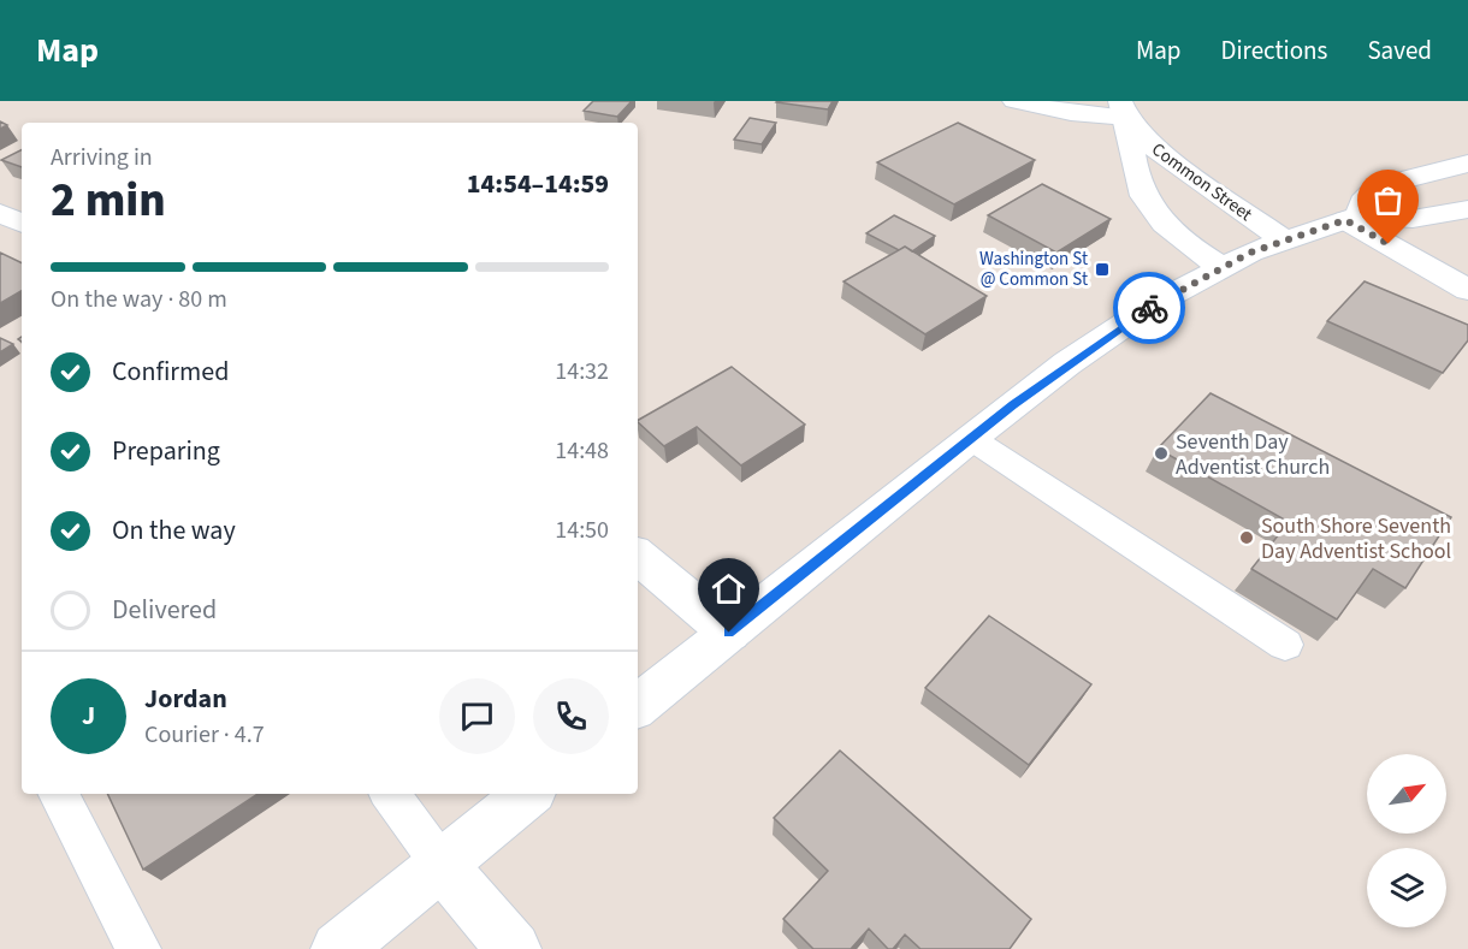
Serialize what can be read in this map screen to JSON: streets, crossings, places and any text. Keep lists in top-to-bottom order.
{
  "streets": {
    "main road": ["Common Street"]
  },
  "places": {
    "transit": ["Washington St @ Common St"],
    "other": ["Seventh Day Adventist Church", "South Shore Seventh Day Adventist School"]
  },
  "north": "top right",
  "page": {
    "header": "Map",
    "nav": ["Map", "Directions", "Saved"],
    "heading": ["2 min", "Arriving in", "14:54–14:59"],
    "panel": ["Jordan", "Courier · 4.7"],
    "bar": "On the way · 80 m",
    "list": [
      ["Confirmed", "14:32"],
      ["Preparing", "14:48"],
      ["On the way", "14:50"],
      "Delivered"
    ],
    "round": "J"
  }
}
